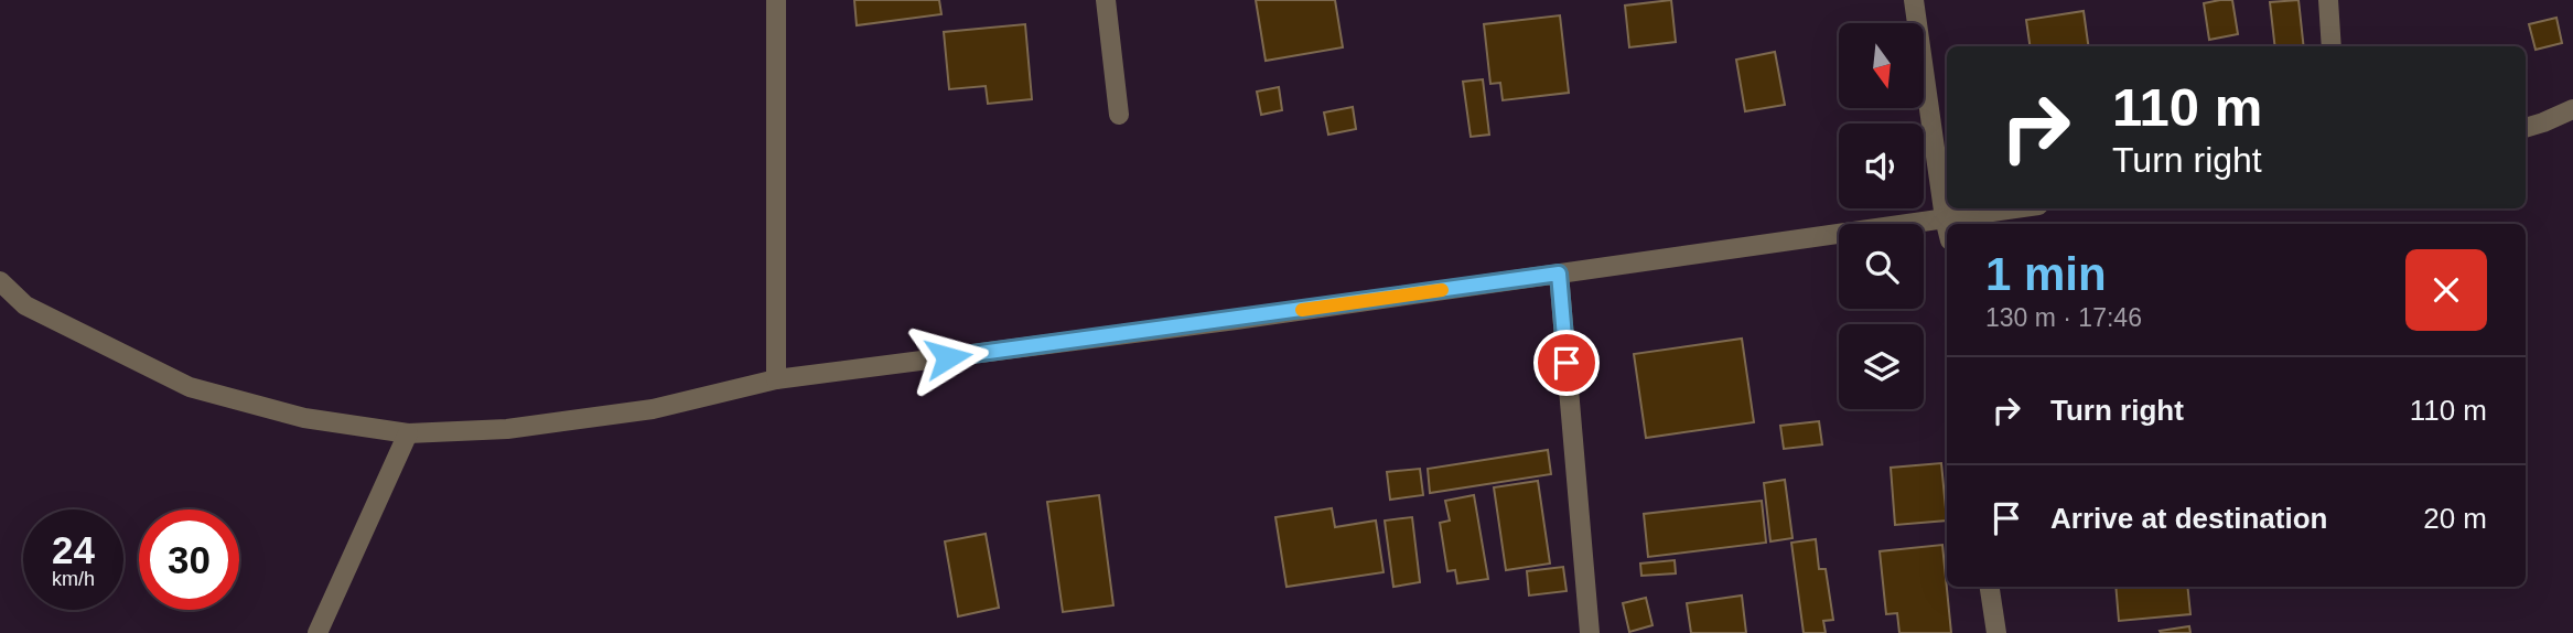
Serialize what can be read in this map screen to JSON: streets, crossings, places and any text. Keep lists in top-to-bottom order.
{
  "north": "bottom",
  "page": {
    "turn": ["110 m", "Turn right"],
    "heading": ["1 min", "130 m · 17:46"],
    "list": [
      {
        "name": "Turn right",
        "value": "110 m"
      },
      {
        "name": "Arrive at destination",
        "value": "20 m"
      }
    ],
    "speed": "24 km/h",
    "limit": "30"
  }
}
